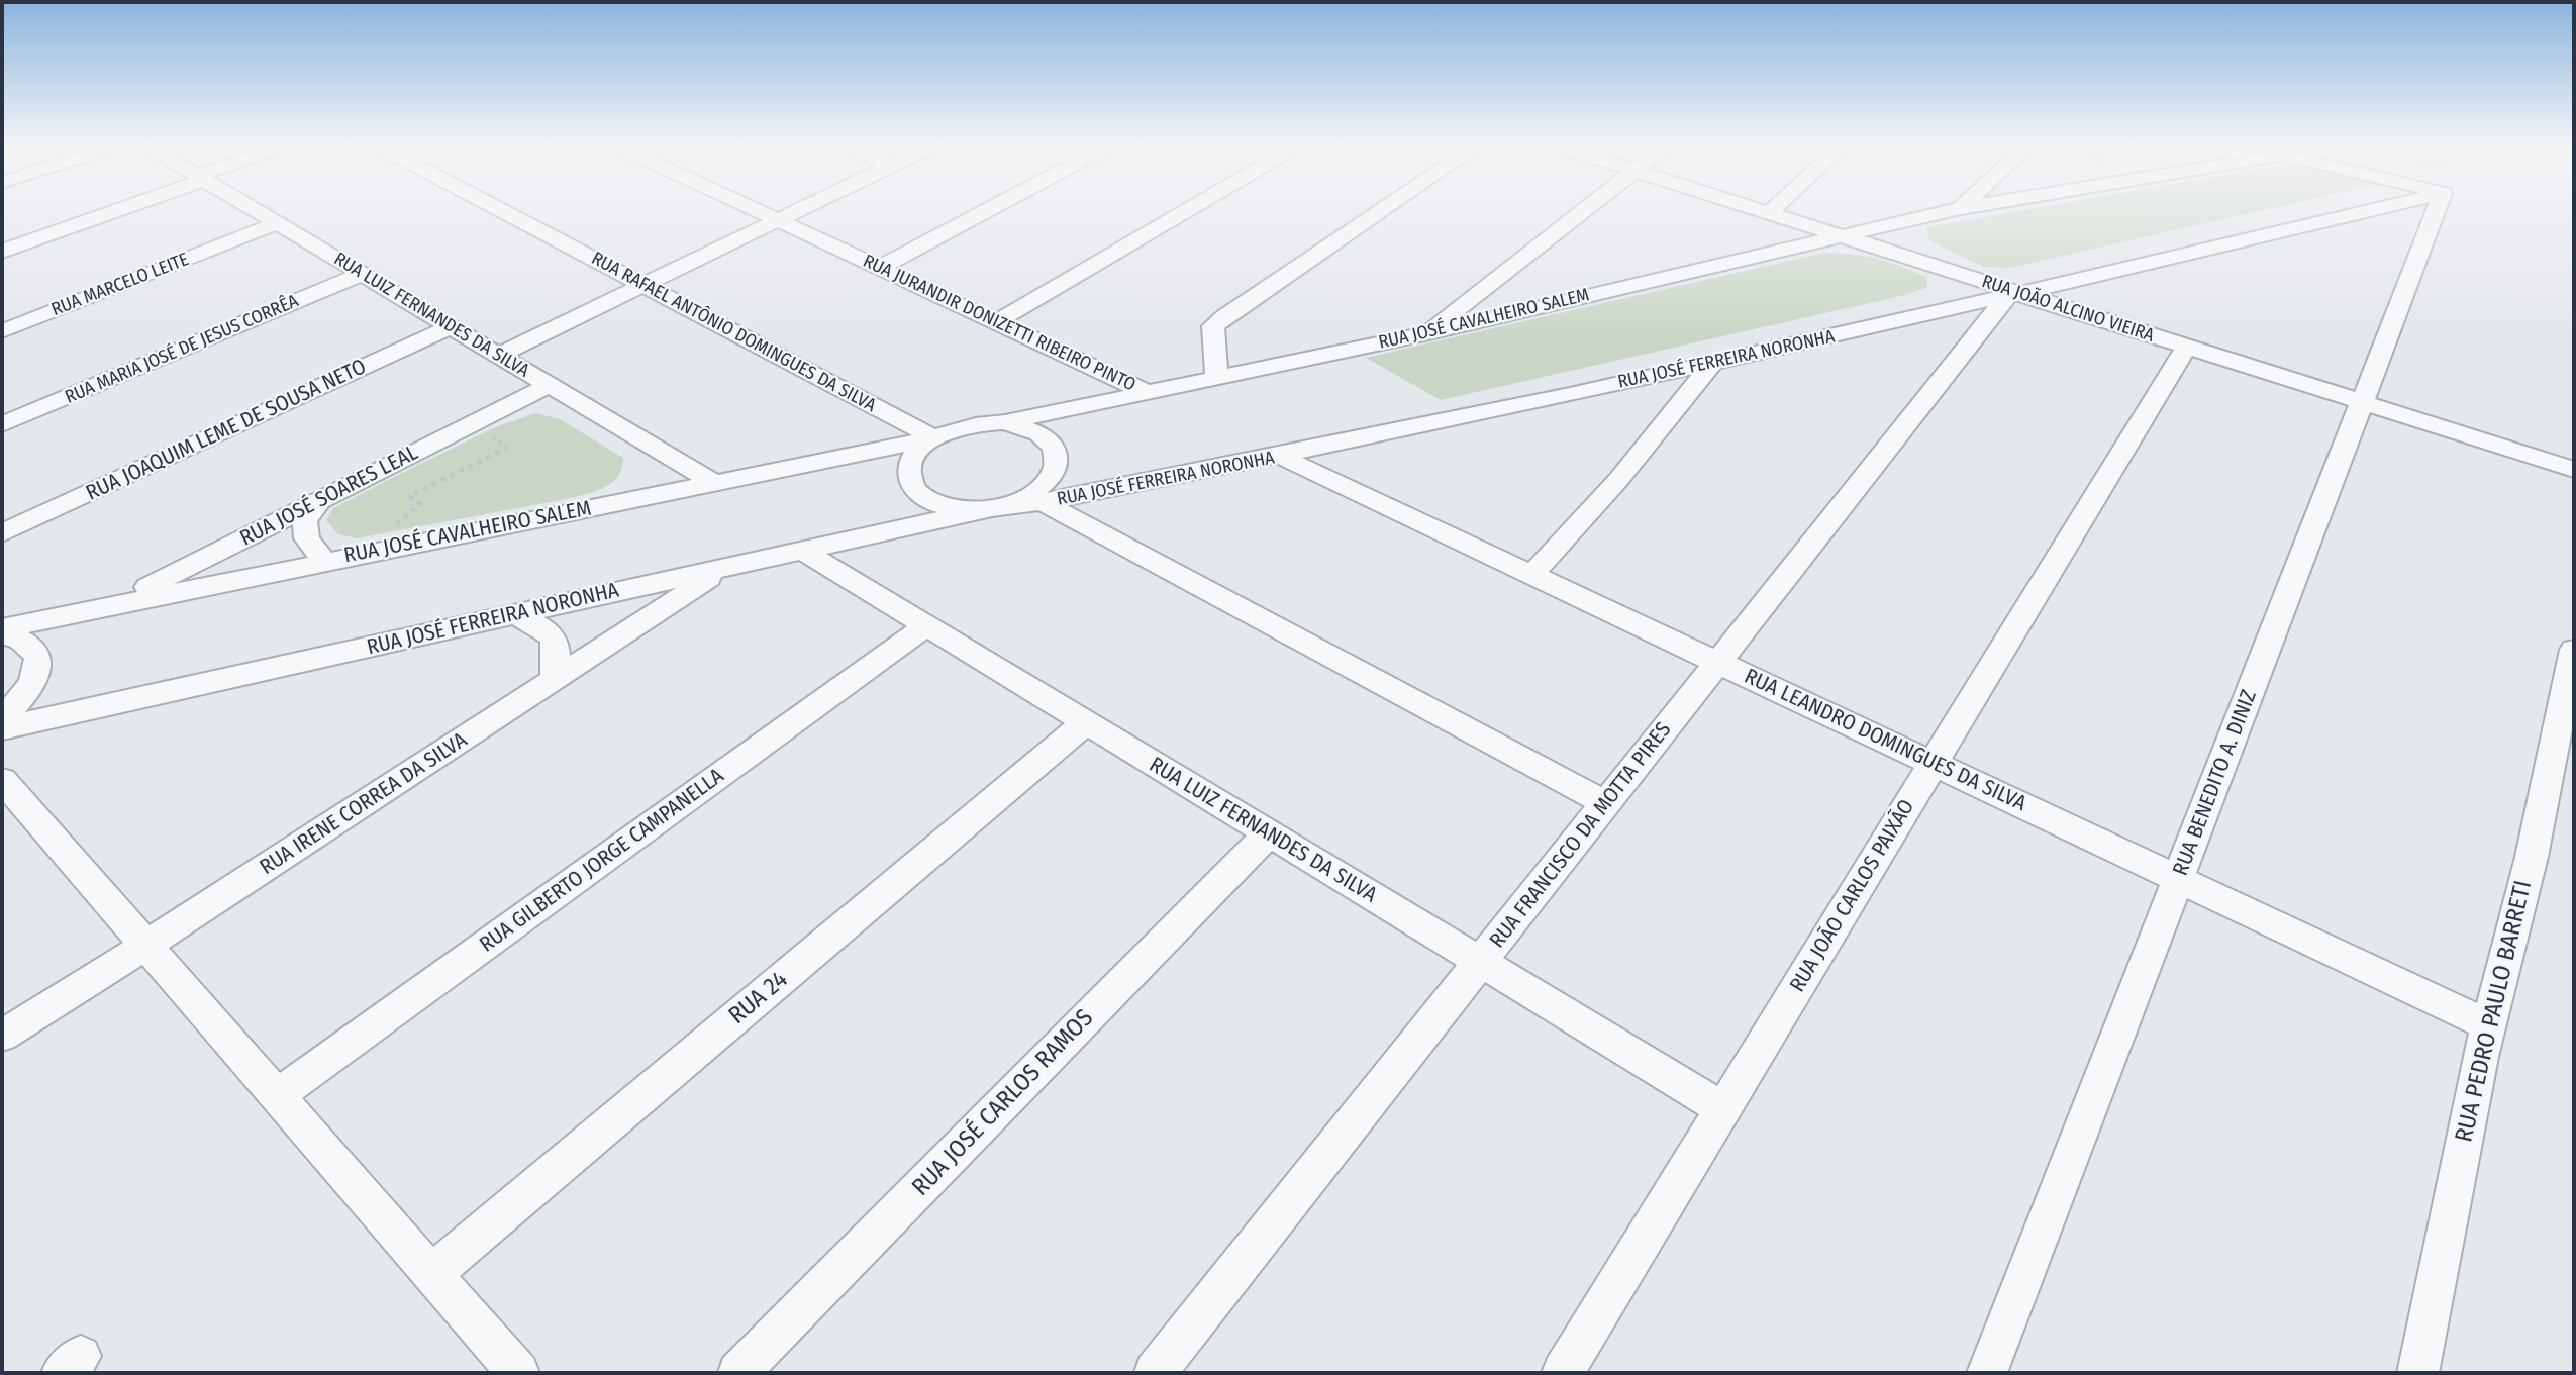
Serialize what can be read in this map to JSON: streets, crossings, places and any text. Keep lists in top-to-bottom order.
{
  "streets": {
    "street": [
      "RUA MARCELO LEITE",
      "RUA JOÃO ALCINO VIEIRA",
      "RUA LUIZ FERNANDES DA SILVA",
      "RUA JOSÉ CAVALHEIRO SALEM",
      "RUA JURANDIR DONIZETTI RIBEIRO PINTO",
      "RUA RAFAEL ANTÔNIO DOMINGUES DA SILVA",
      "RUA MARIA JOSÉ DE JESUS CORRÊA",
      "RUA JOSÉ FERREIRA NORONHA",
      "RUA JOAQUIM LEME DE SOUSA NETO",
      "RUA JOSÉ SOARES LEAL",
      "RUA LEANDRO DOMINGUES DA SILVA",
      "RUA BENEDITO A. DINIZ",
      "RUA IRENE CORREA DA SILVA",
      "RUA FRANCISCO DA MOTTA PIRES",
      "RUA GILBERTO JORGE CAMPANELLA",
      "RUA JOÃO CARLOS PAIXÃO",
      "RUA 24",
      "RUA PEDRO PAULO BARRETI",
      "RUA JOSÉ CARLOS RAMOS"
    ]
  },
  "crossings": [
    ["RUA MARCELO LEITE", "RUA LUIZ FERNANDES DA SILVA"],
    ["RUA JOÃO ALCINO VIEIRA", "RUA JOSÉ CAVALHEIRO SALEM"],
    ["RUA JOÃO ALCINO VIEIRA", "RUA JOSÉ FERREIRA NORONHA"],
    ["RUA JOÃO ALCINO VIEIRA", "RUA BENEDITO A. DINIZ"],
    ["RUA JOÃO ALCINO VIEIRA", "RUA FRANCISCO DA MOTTA PIRES"],
    ["RUA JOÃO ALCINO VIEIRA", "RUA JOÃO CARLOS PAIXÃO"],
    ["RUA LUIZ FERNANDES DA SILVA", "RUA JOSÉ CAVALHEIRO SALEM"],
    ["RUA LUIZ FERNANDES DA SILVA", "RUA MARIA JOSÉ DE JESUS CORRÊA"],
    ["RUA LUIZ FERNANDES DA SILVA", "RUA JOSÉ FERREIRA NORONHA"],
    ["RUA LUIZ FERNANDES DA SILVA", "RUA JOAQUIM LEME DE SOUSA NETO"],
    ["RUA LUIZ FERNANDES DA SILVA", "RUA JOSÉ SOARES LEAL"],
    ["RUA LUIZ FERNANDES DA SILVA", "RUA FRANCISCO DA MOTTA PIRES"],
    ["RUA LUIZ FERNANDES DA SILVA", "RUA GILBERTO JORGE CAMPANELLA"],
    ["RUA LUIZ FERNANDES DA SILVA", "RUA JOÃO CARLOS PAIXÃO"],
    ["RUA LUIZ FERNANDES DA SILVA", "RUA 24"],
    ["RUA LUIZ FERNANDES DA SILVA", "RUA JOSÉ CARLOS RAMOS"],
    ["RUA JOSÉ CAVALHEIRO SALEM", "RUA JURANDIR DONIZETTI RIBEIRO PINTO"],
    ["RUA JOSÉ CAVALHEIRO SALEM", "RUA RAFAEL ANTÔNIO DOMINGUES DA SILVA"],
    ["RUA JOSÉ CAVALHEIRO SALEM", "RUA JOSÉ FERREIRA NORONHA"],
    ["RUA JOSÉ CAVALHEIRO SALEM", "RUA JOSÉ SOARES LEAL"],
    ["RUA RAFAEL ANTÔNIO DOMINGUES DA SILVA", "RUA JOSÉ FERREIRA NORONHA"],
    ["RUA JOSÉ FERREIRA NORONHA", "RUA LEANDRO DOMINGUES DA SILVA"],
    ["RUA JOSÉ FERREIRA NORONHA", "RUA IRENE CORREA DA SILVA"],
    ["RUA JOSÉ FERREIRA NORONHA", "RUA FRANCISCO DA MOTTA PIRES"],
    ["RUA LEANDRO DOMINGUES DA SILVA", "RUA BENEDITO A. DINIZ"],
    ["RUA LEANDRO DOMINGUES DA SILVA", "RUA FRANCISCO DA MOTTA PIRES"],
    ["RUA LEANDRO DOMINGUES DA SILVA", "RUA JOÃO CARLOS PAIXÃO"],
    ["RUA LEANDRO DOMINGUES DA SILVA", "RUA PEDRO PAULO BARRETI"]
  ]
}
